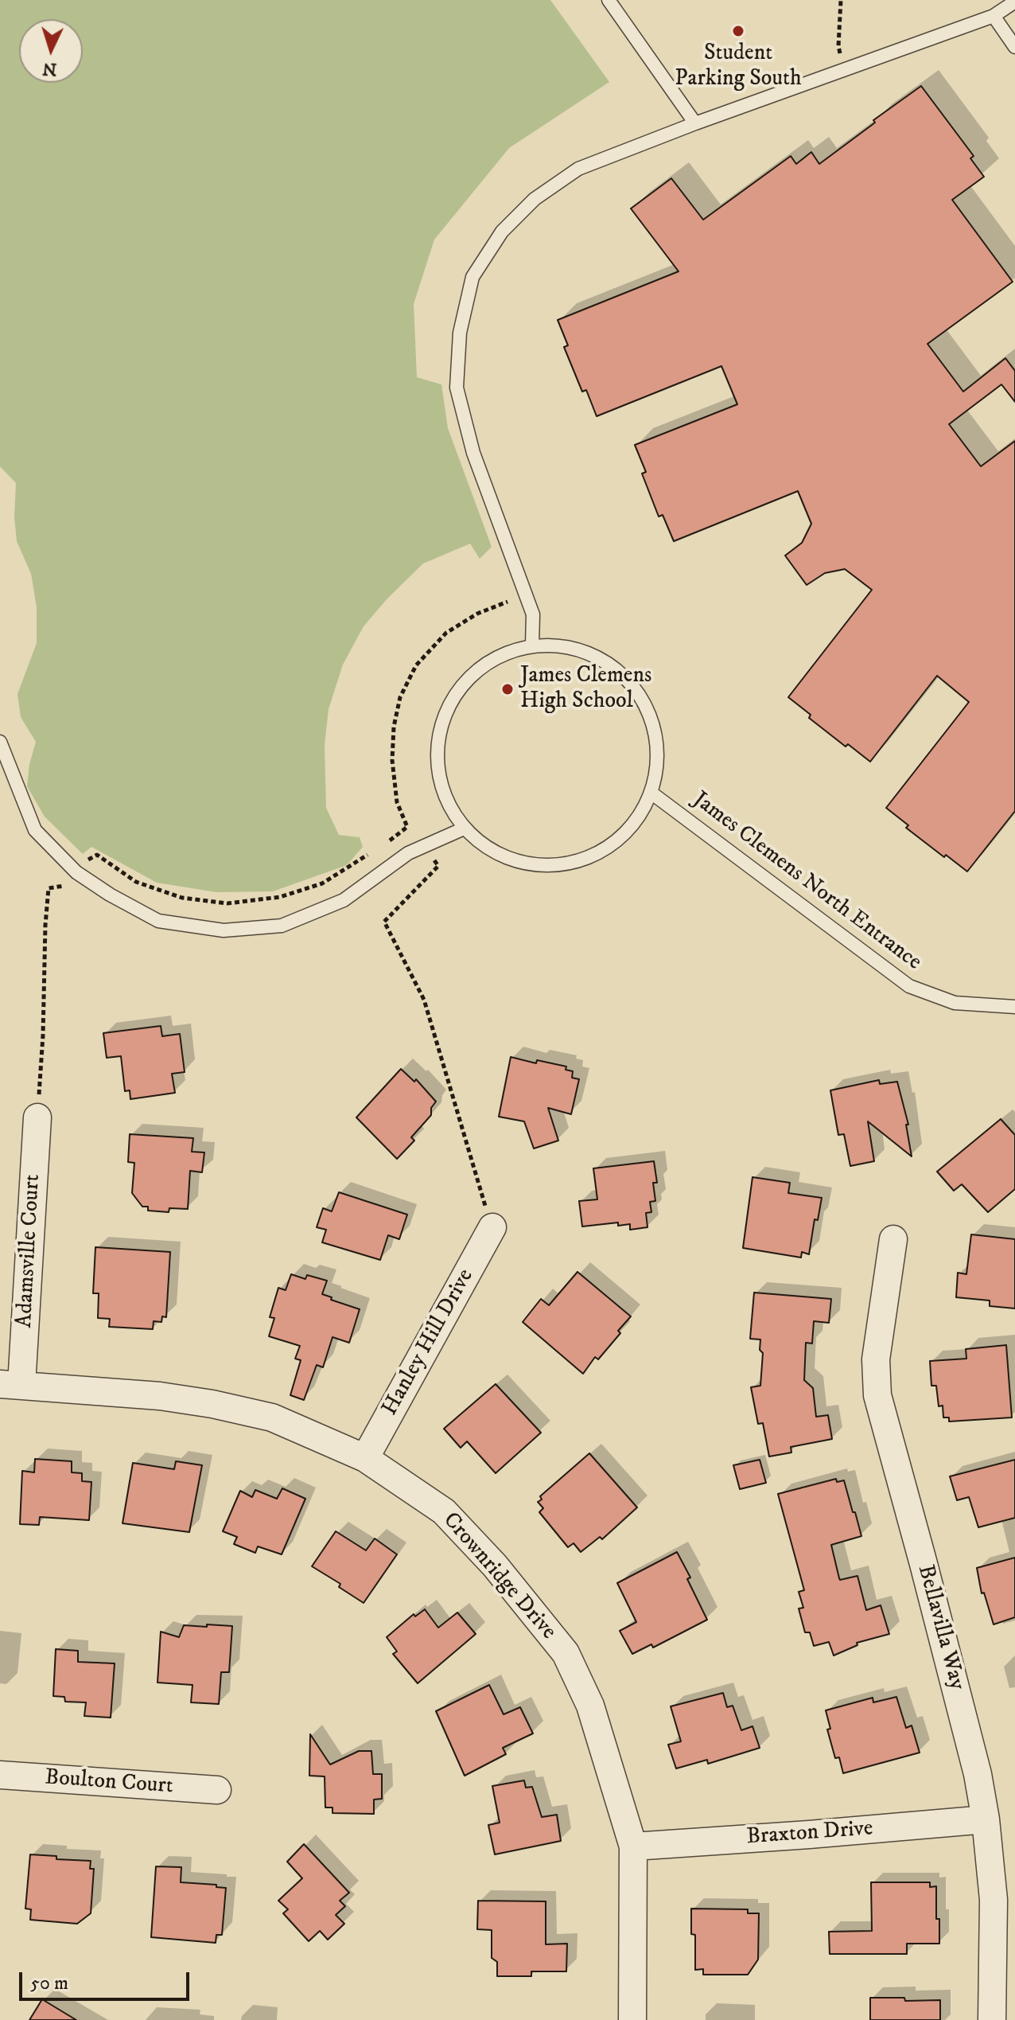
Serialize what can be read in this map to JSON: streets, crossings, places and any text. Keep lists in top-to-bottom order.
{
  "streets": {
    "street": [
      "Adamsville Court",
      "Hanley Hill Drive",
      "Crownridge Drive",
      "Bellavilla Way",
      "Boulton Court",
      "Braxton Drive"
    ],
    "lane": ["James Clemens North Entrance"]
  },
  "crossings": [
    ["Adamsville Court", "Crownridge Drive"],
    ["Hanley Hill Drive", "Crownridge Drive"],
    ["Crownridge Drive", "Braxton Drive"],
    ["Bellavilla Way", "Braxton Drive"]
  ],
  "places": ["Student Parking South", "James Clemens High School"],
  "scale_bar": "50 m",
  "north": "bottom"
}
